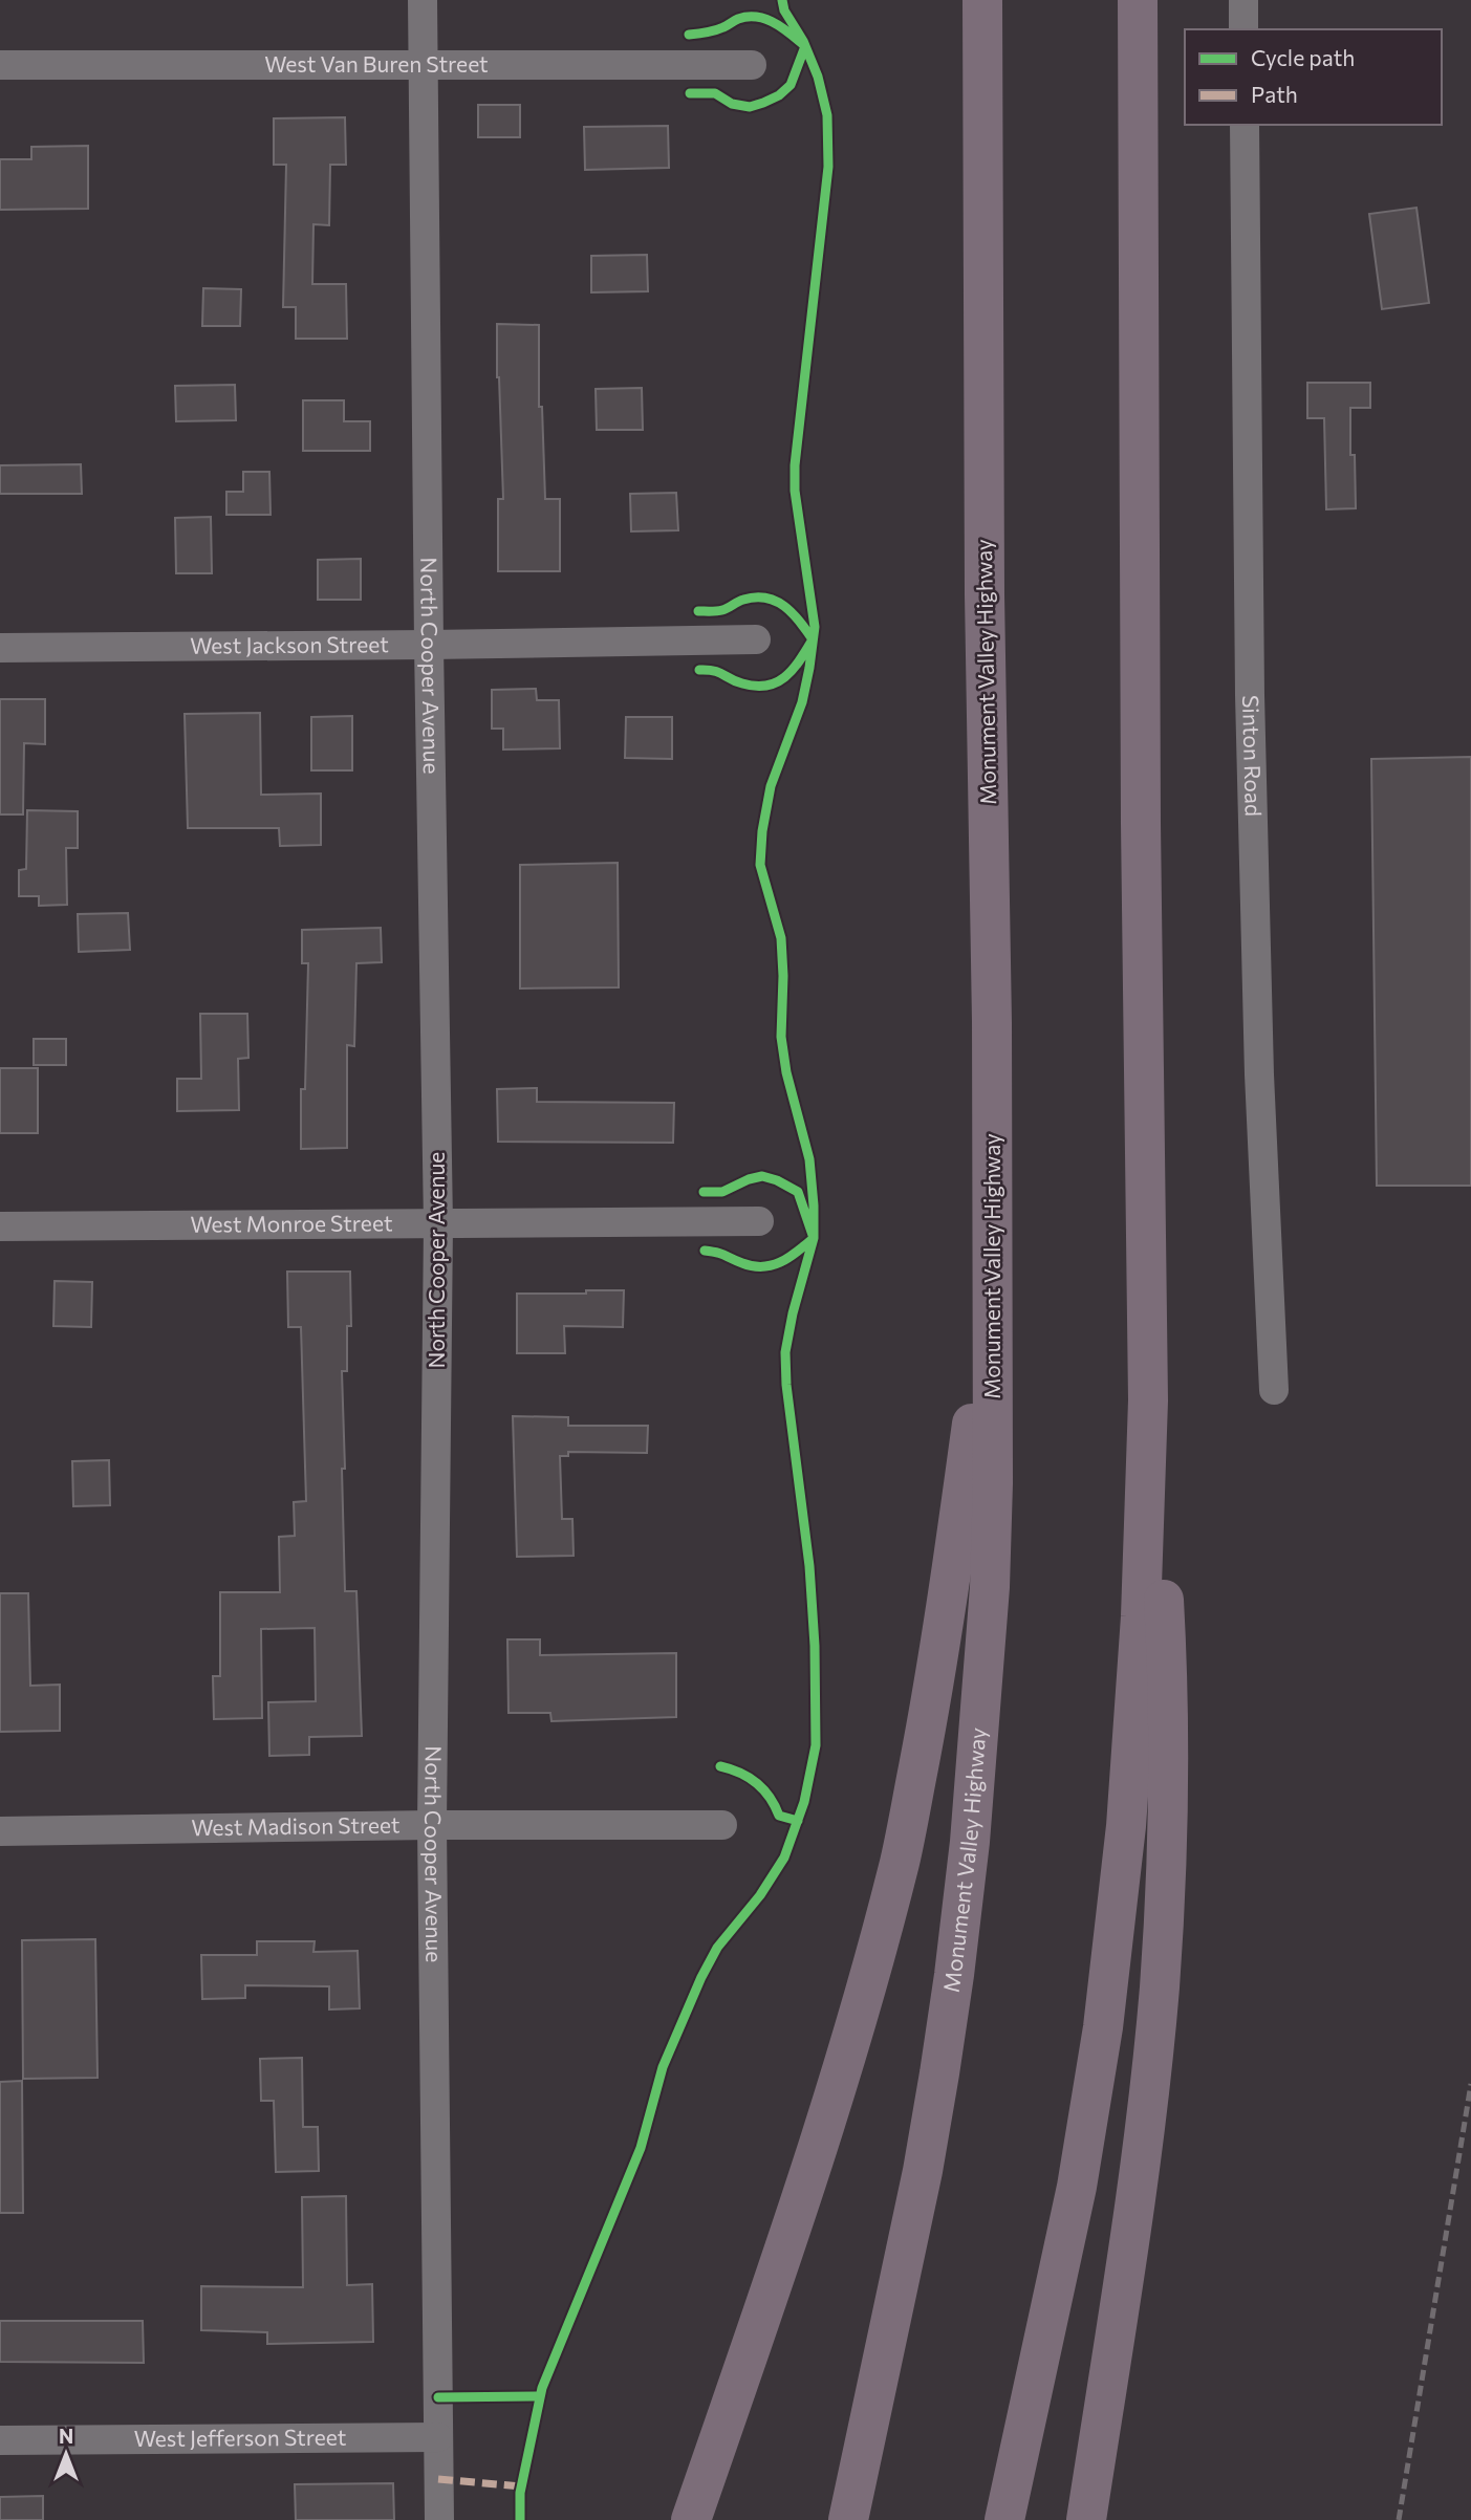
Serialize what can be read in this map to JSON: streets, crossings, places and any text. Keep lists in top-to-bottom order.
{
  "streets": {
    "highway": ["Monument Valley Highway"],
    "street": [
      "West Van Buren Street",
      "West Jackson Street",
      "North Cooper Avenue",
      "Sinton Road",
      "West Monroe Street",
      "West Madison Street",
      "West Jefferson Street"
    ]
  },
  "crossings": [
    ["West Van Buren Street", "North Cooper Avenue"],
    ["West Jackson Street", "North Cooper Avenue"],
    ["North Cooper Avenue", "West Monroe Street"],
    ["North Cooper Avenue", "West Madison Street"],
    ["North Cooper Avenue", "West Jefferson Street"]
  ],
  "legend": ["Cycle path", "Path"],
  "north": "top"
}
